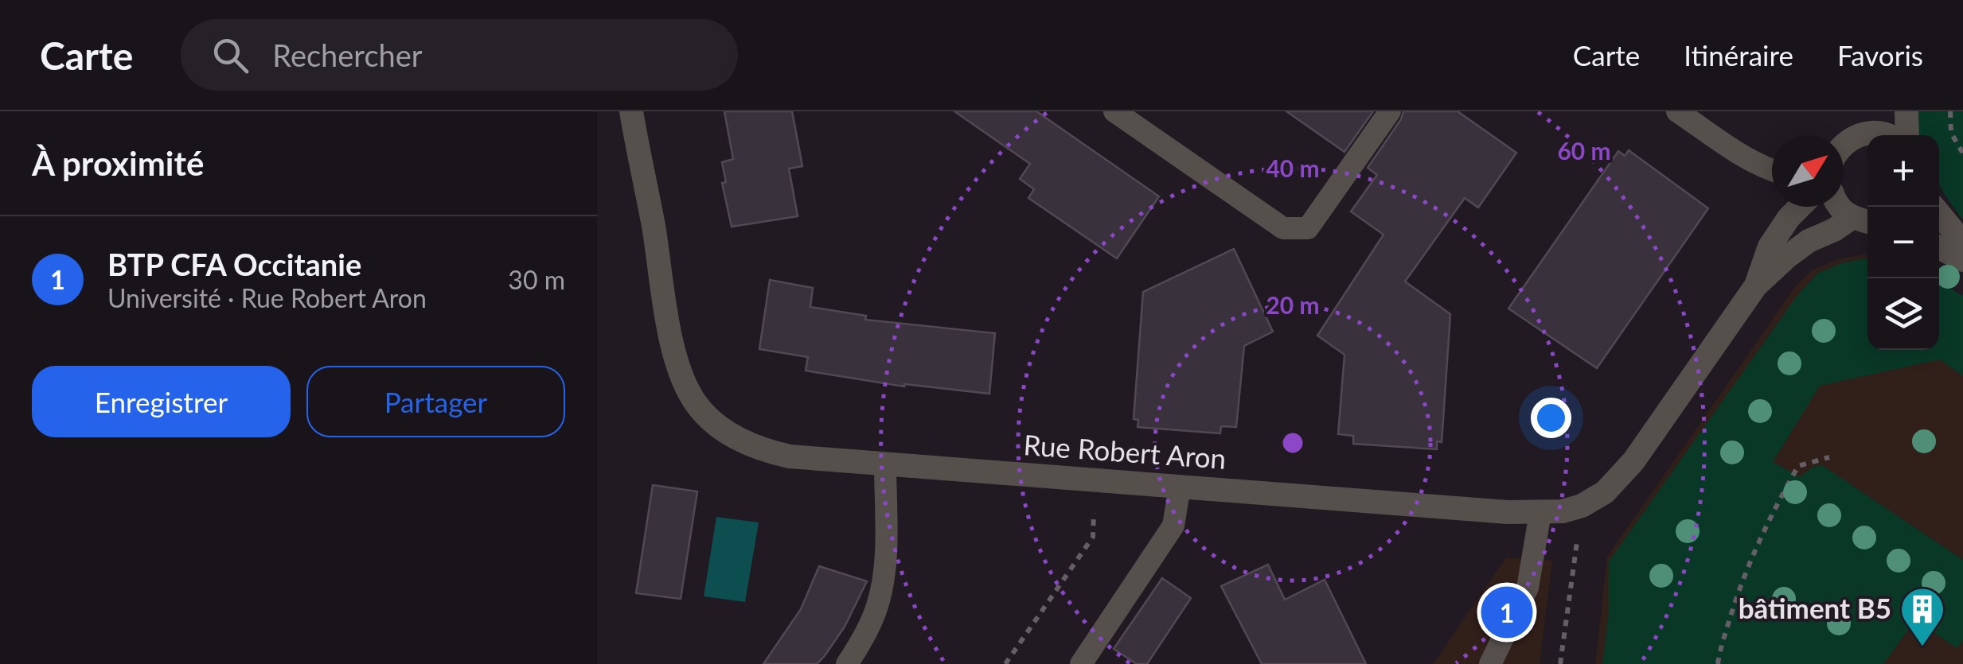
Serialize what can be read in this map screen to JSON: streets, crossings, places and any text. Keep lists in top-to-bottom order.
{
  "streets": {
    "street": ["Rue Robert Aron"]
  },
  "places": {
    "building": ["bâtiment B5"]
  },
  "north": "top right",
  "page": {
    "header": "Carte",
    "search": "Rechercher",
    "nav": ["Carte", "Itinéraire", "Favoris"],
    "heading": "À proximité",
    "map_buttons": ["+", "−"],
    "list": [
      {
        "mark": "1",
        "name": "BTP CFA Occitanie",
        "note": "Université · Rue Robert Aron",
        "value": "30 m"
      }
    ],
    "buttons": ["Enregistrer", "Partager"],
    "pins": "1"
  },
  "rings": ["60 m", "40 m", "20 m"]
}
